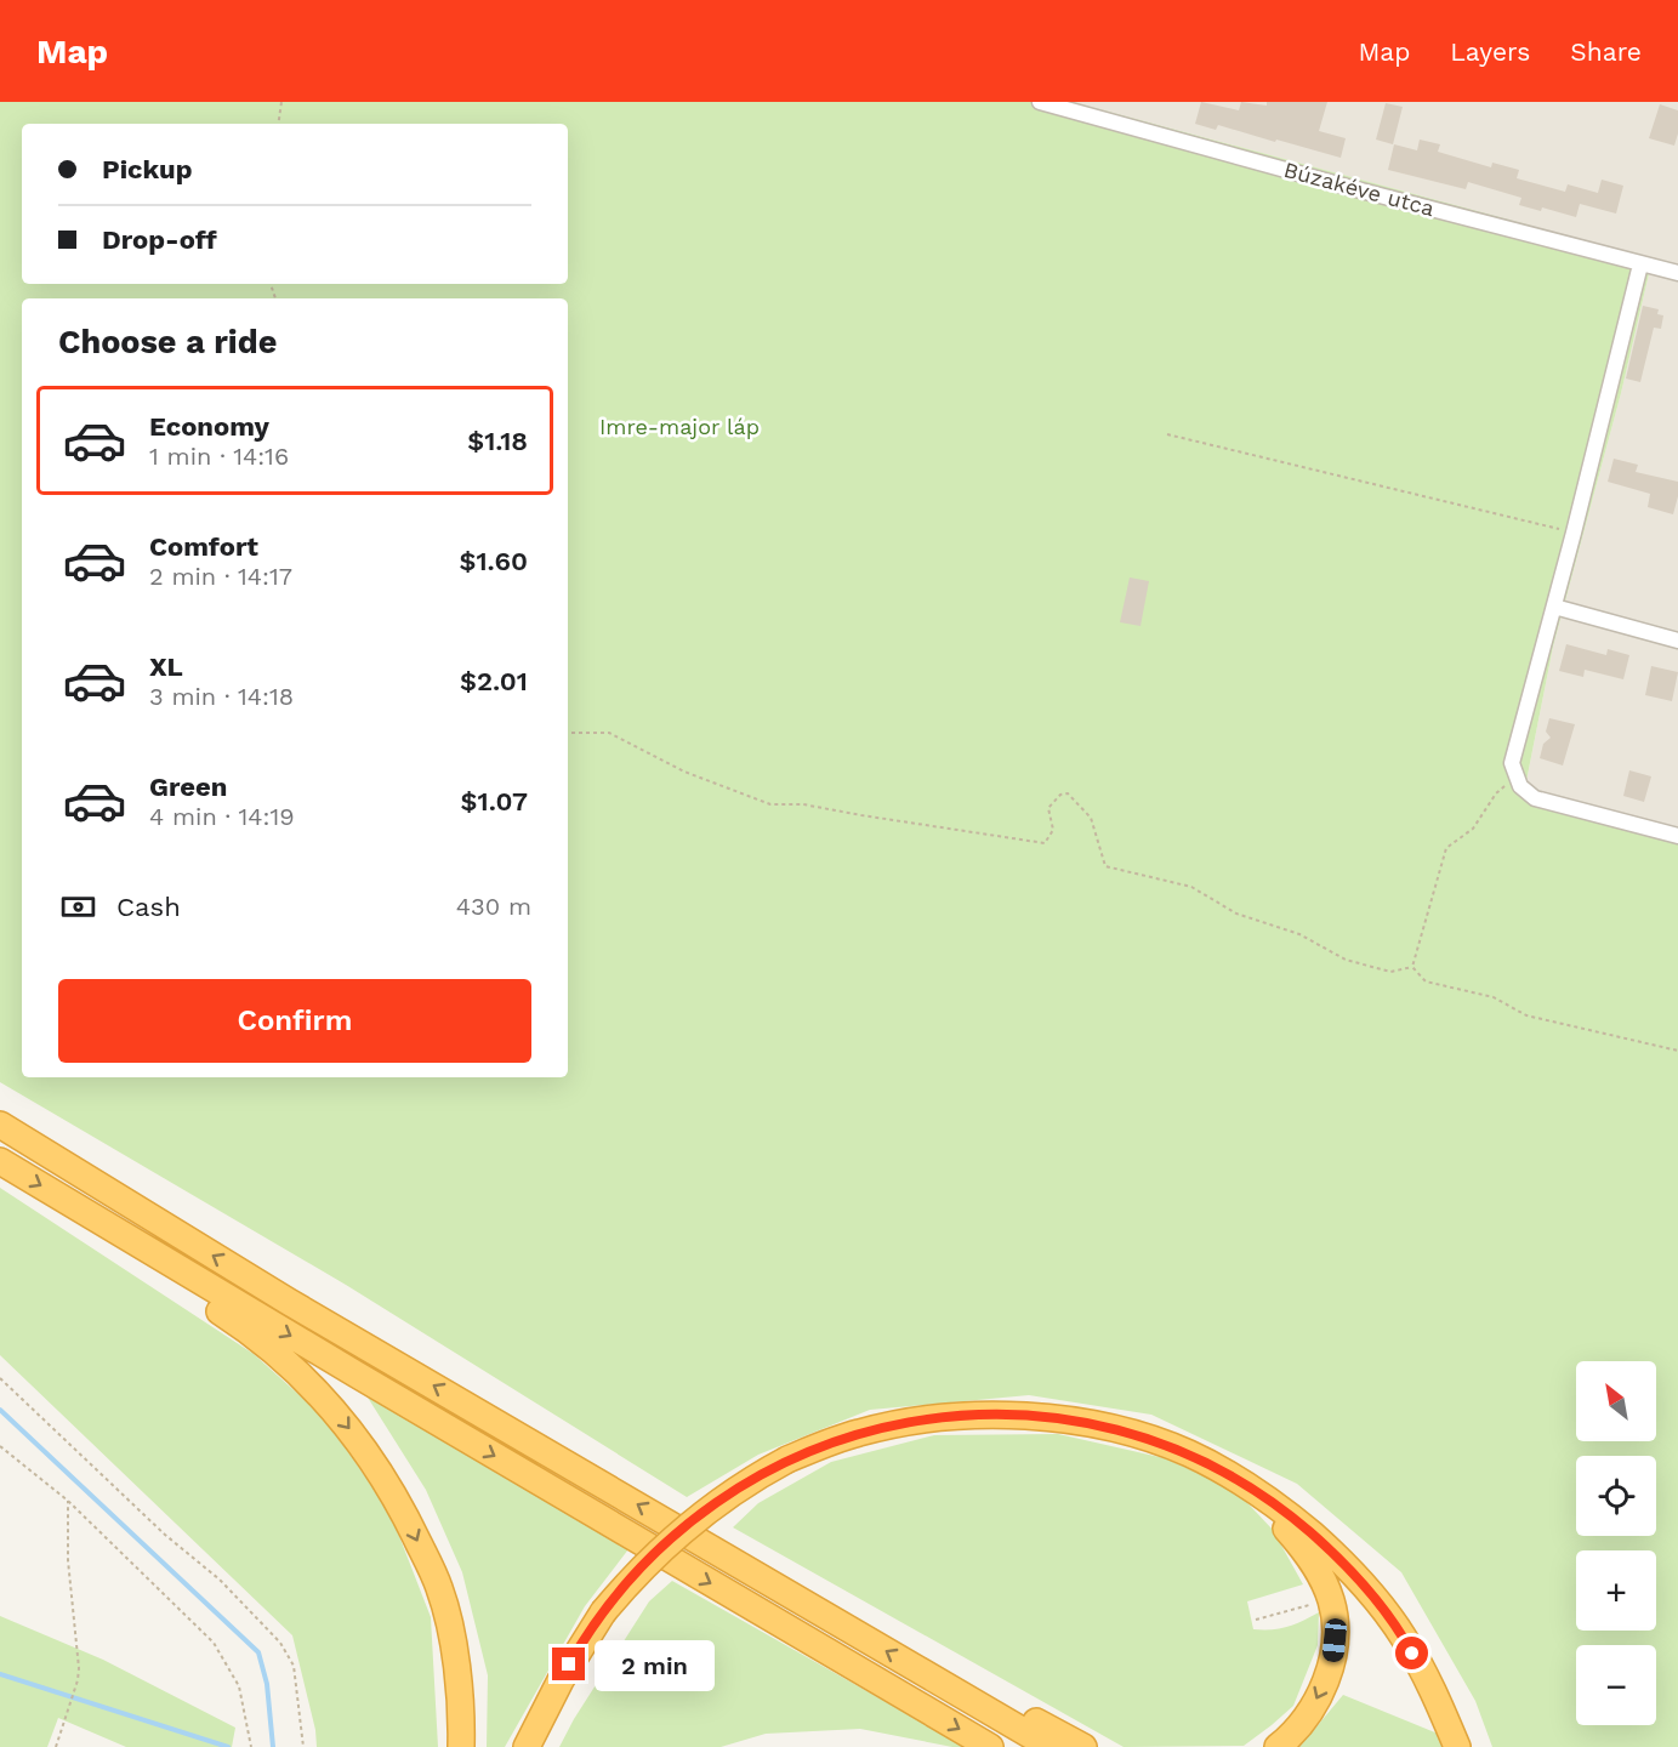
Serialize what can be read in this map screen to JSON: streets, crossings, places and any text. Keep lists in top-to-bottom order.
{
  "streets": {
    "street": ["Búzakéve utca"]
  },
  "parks": ["Imre-major láp"],
  "north": "top left",
  "page": {
    "header": "Map",
    "nav": ["Map", "Layers", "Share"],
    "banner": ["Pickup", "Drop-off"],
    "heading": "Choose a ride",
    "list": [
      {
        "name": "Economy",
        "note": "1 min · 14:16",
        "value": "$1.18"
      },
      {
        "name": "Comfort",
        "note": "2 min · 14:17",
        "value": "$1.60"
      },
      {
        "name": "XL",
        "note": "3 min · 14:18",
        "value": "$2.01"
      },
      {
        "name": "Green",
        "note": "4 min · 14:19",
        "value": "$1.07"
      }
    ],
    "pay": ["Cash", "430 m"],
    "buttons": "Confirm",
    "map_buttons": ["+", "−"],
    "bubble": "2 min"
  }
}
